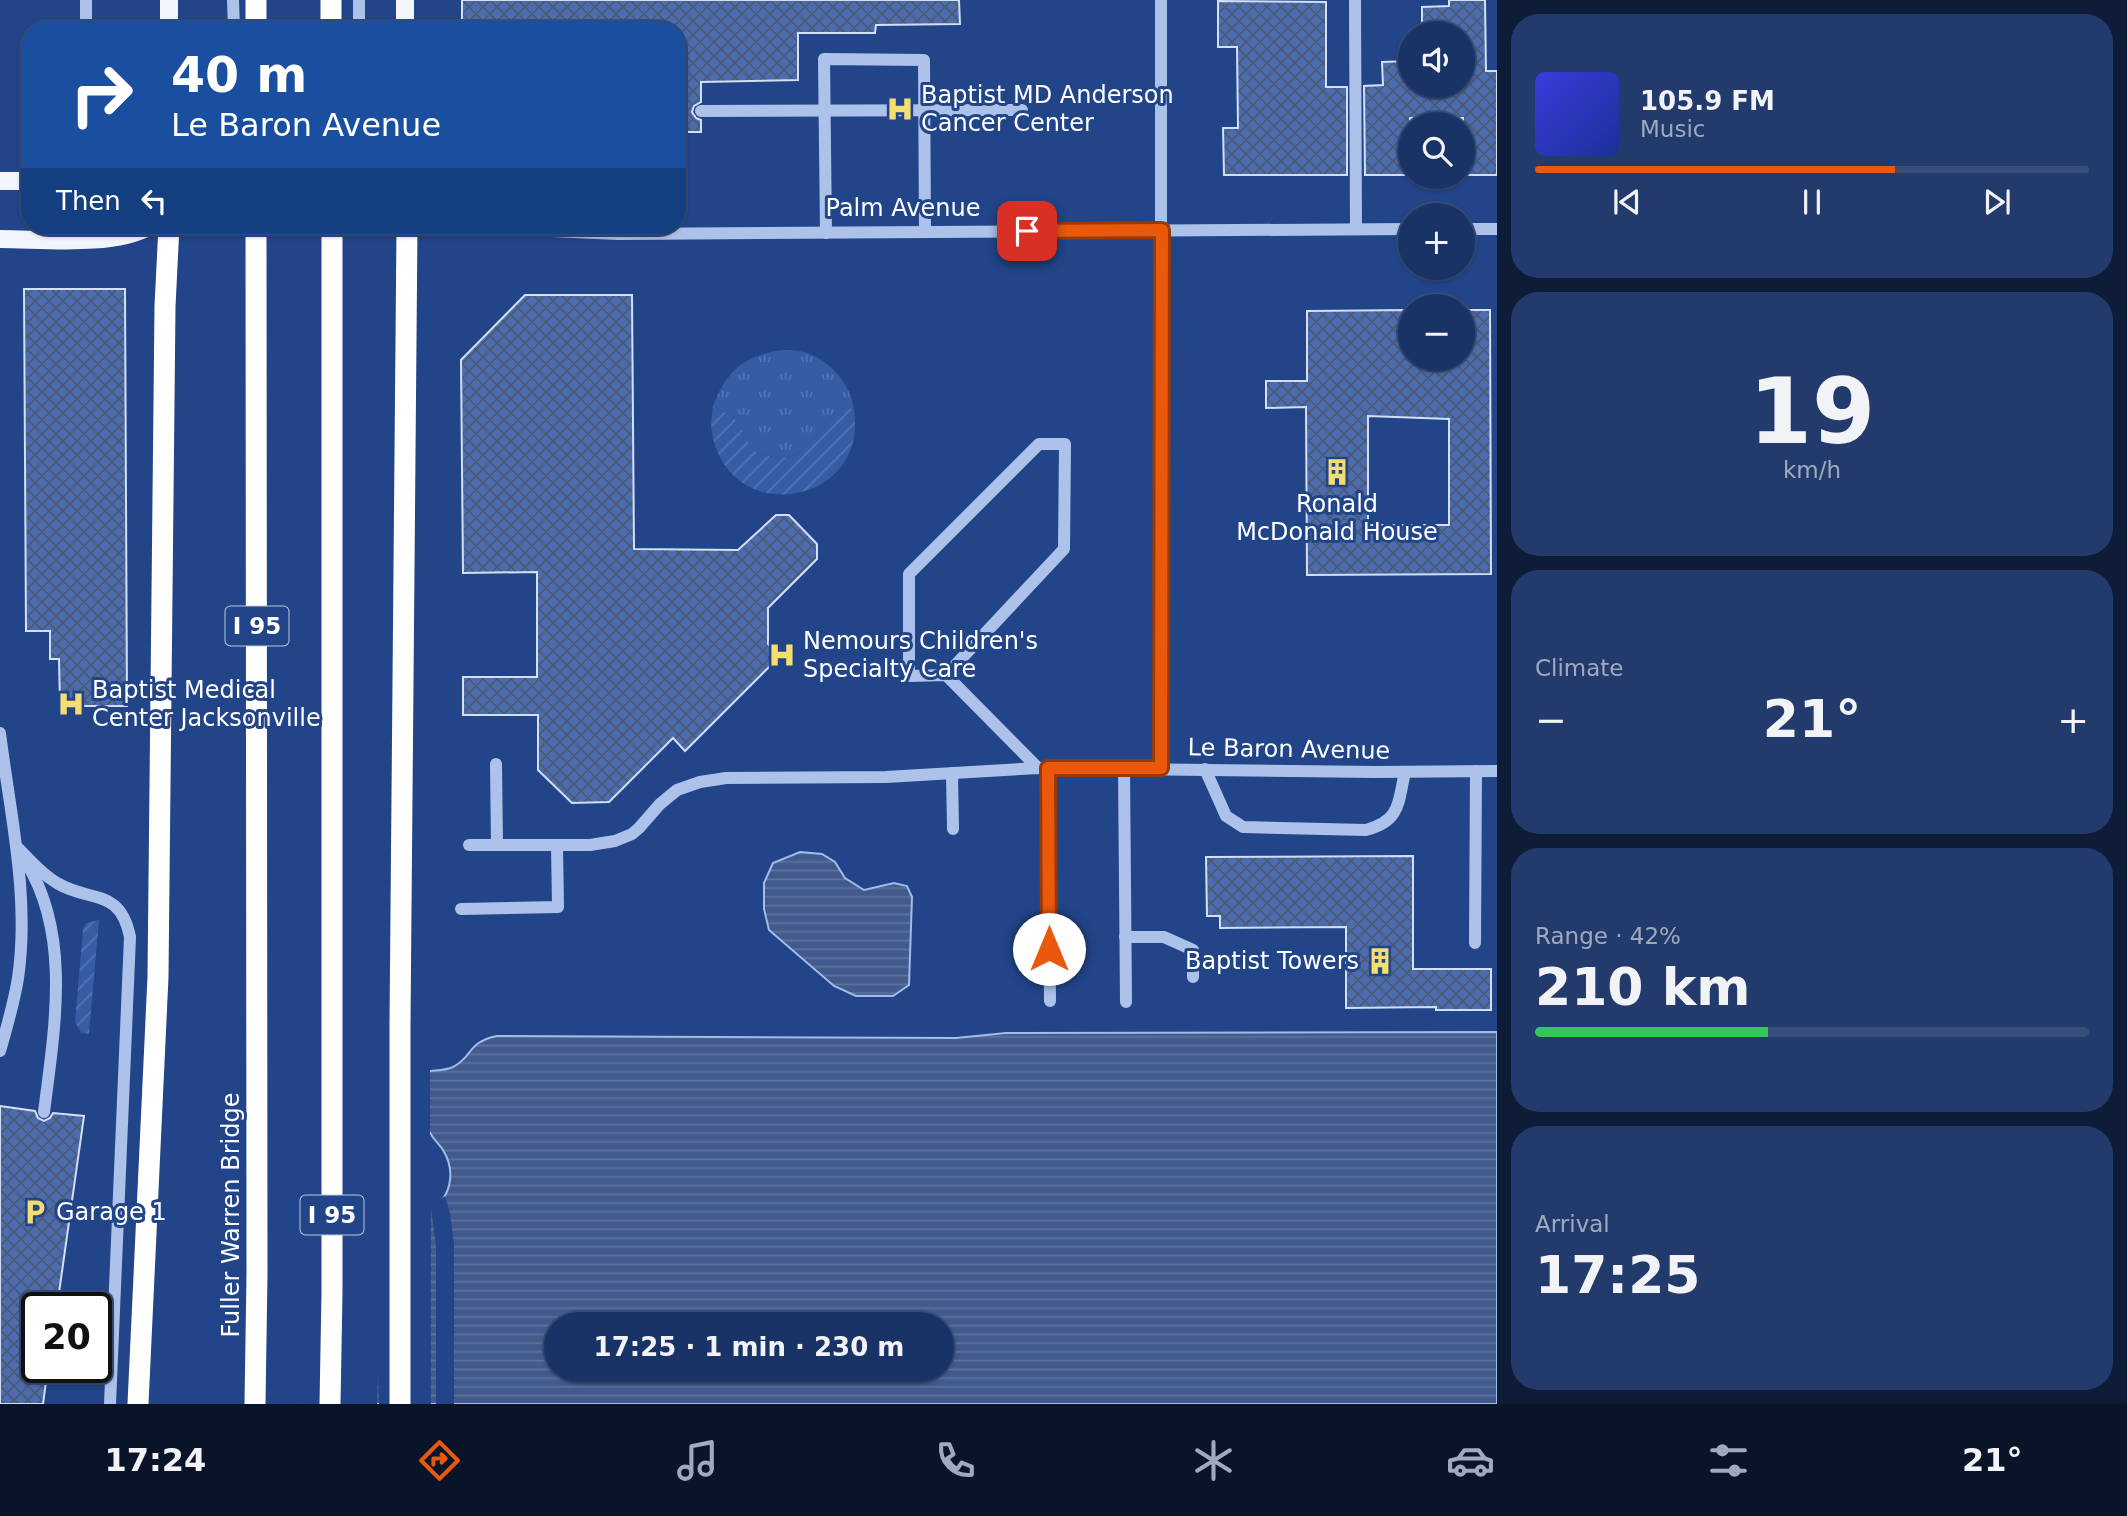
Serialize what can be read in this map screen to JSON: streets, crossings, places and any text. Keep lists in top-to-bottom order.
{
  "streets": {
    "highway": ["I 95", "Fuller Warren Bridge"],
    "street": ["Palm Avenue", "Le Baron Avenue"]
  },
  "places": {
    "hospital": ["Baptist MD Anderson Cancer Center", "Nemours Children's Specialty Care", "Baptist Medical Center Jacksonville"],
    "building": ["Ronald McDonald House", "Baptist Towers"],
    "parking": ["Garage 1"]
  },
  "page": {
    "map_buttons": ["+", "−"],
    "turn": ["40 m", "Le Baron Avenue"],
    "song": ["105.9 FM", "Music"],
    "then": "Then",
    "tile": [
      ["19", "km/h"],
      "Climate",
      ["Range · 42%", "210 km"],
      ["Arrival", "17:25"]
    ],
    "heat": ["−", "21°", "+"],
    "limit": "20",
    "trip": "17:25 · 1 min · 230 m",
    "tabs": ["17:24", "21°"]
  }
}
